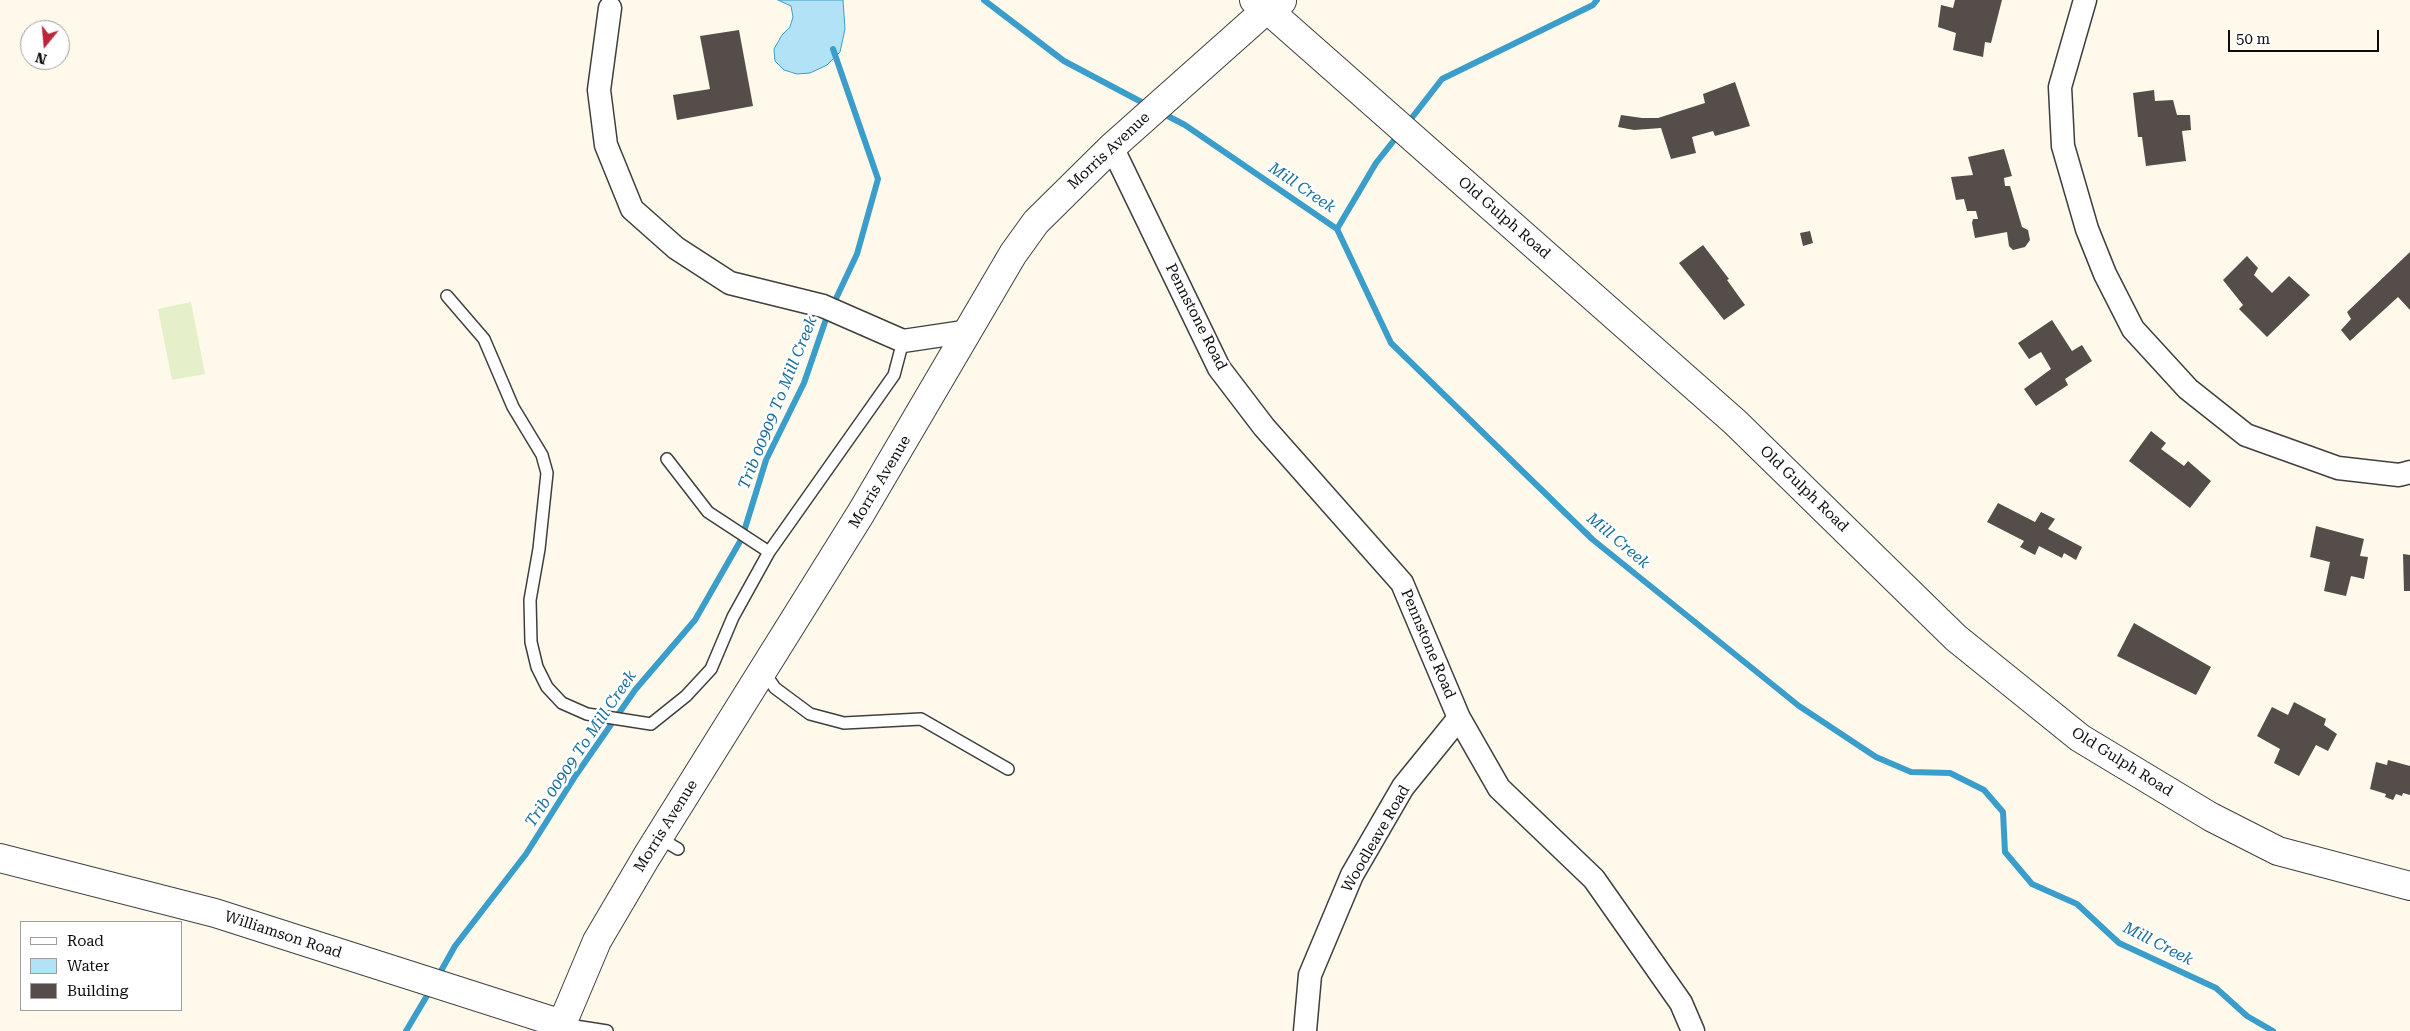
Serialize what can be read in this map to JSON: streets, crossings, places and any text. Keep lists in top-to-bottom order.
{
  "streets": {
    "street": [
      "Morris Avenue",
      "Old Gulph Road",
      "Pennstone Road",
      "Woodleave Road",
      "Williamson Road"
    ]
  },
  "crossings": [
    ["Morris Avenue", "Old Gulph Road"],
    ["Morris Avenue", "Pennstone Road"],
    ["Morris Avenue", "Williamson Road"],
    ["Pennstone Road", "Woodleave Road"]
  ],
  "water": ["Mill Creek", "Trib 00909 To Mill Creek"],
  "legend": ["Road", "Water", "Building"],
  "scale_bar": "50 m",
  "north": "bottom"
}
